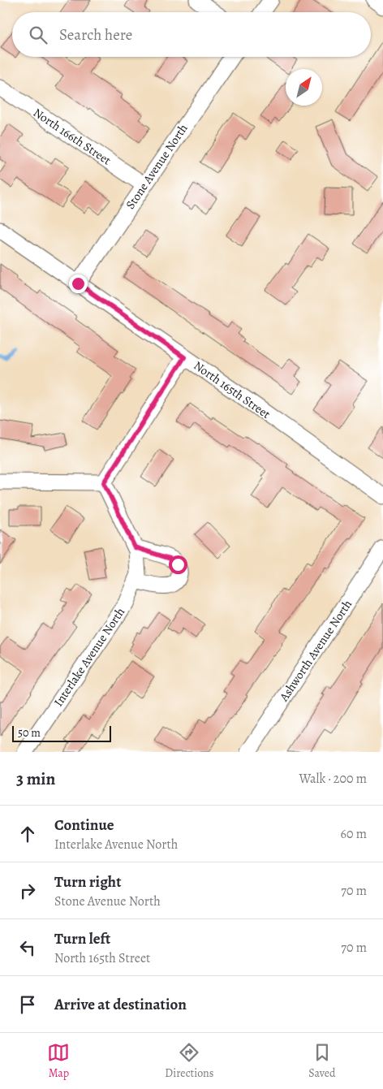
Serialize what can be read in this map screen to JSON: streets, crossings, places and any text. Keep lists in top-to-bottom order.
{
  "streets": {
    "street": [
      "North 166th Street",
      "Stone Avenue North",
      "North 165th Street",
      "Ashworth Avenue North",
      "Interlake Avenue North"
    ]
  },
  "crossings": [
    ["North 166th Street", "Stone Avenue North"],
    ["Stone Avenue North", "North 165th Street"]
  ],
  "scale_bar": "50 m",
  "north": "top right",
  "page": {
    "search": "Search here",
    "scale": "50 m",
    "heading": ["3 min", "Walk · 200 m"],
    "list": [
      ["Continue", "Interlake Avenue North", "60 m"],
      ["Turn right", "Stone Avenue North", "70 m"],
      ["Turn left", "North 165th Street", "70 m"],
      "Arrive at destination"
    ],
    "nav": ["Map", "Directions", "Saved"]
  }
}
